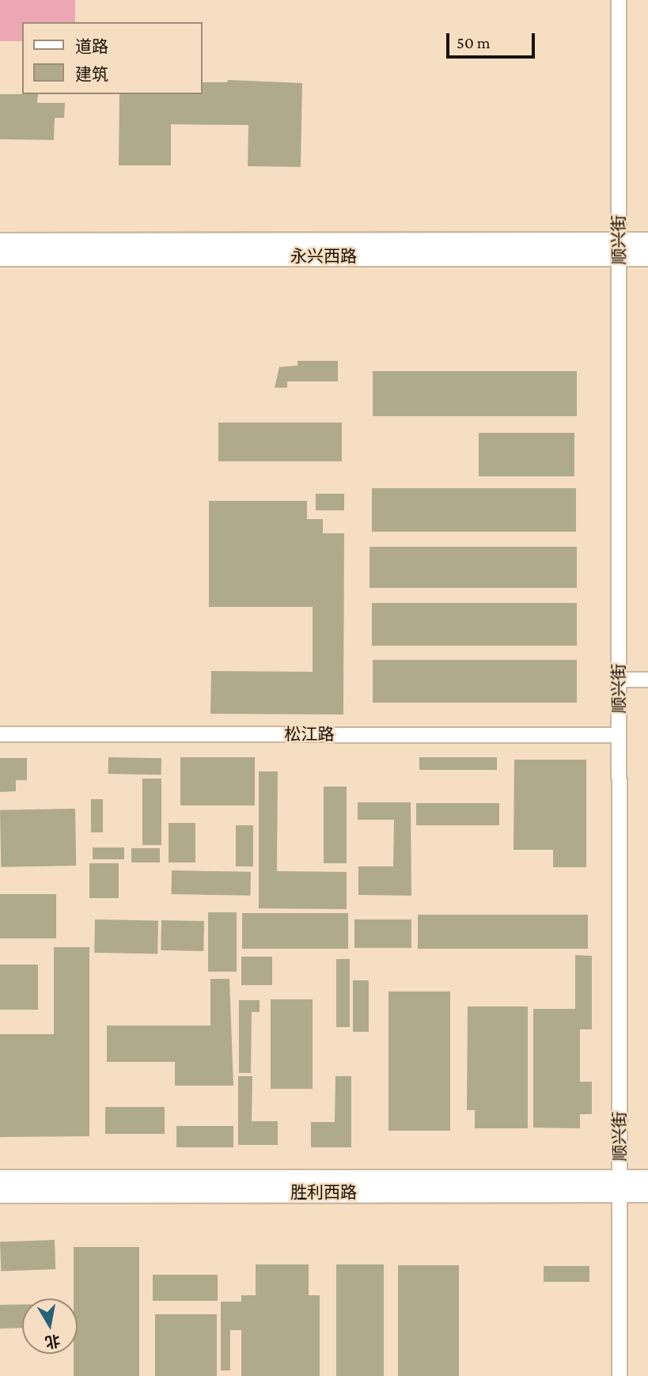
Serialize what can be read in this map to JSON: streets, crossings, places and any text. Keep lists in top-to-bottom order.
{
  "streets": {
    "main road": ["永兴西路", "胜利西路"],
    "street": ["顺兴街", "松江路"]
  },
  "crossings": [
    ["顺兴街", "永兴西路"],
    ["顺兴街", "松江路"],
    ["顺兴街", "胜利西路"]
  ],
  "legend": ["道路", "建筑"],
  "scale_bar": "50 m",
  "north": "bottom"
}
